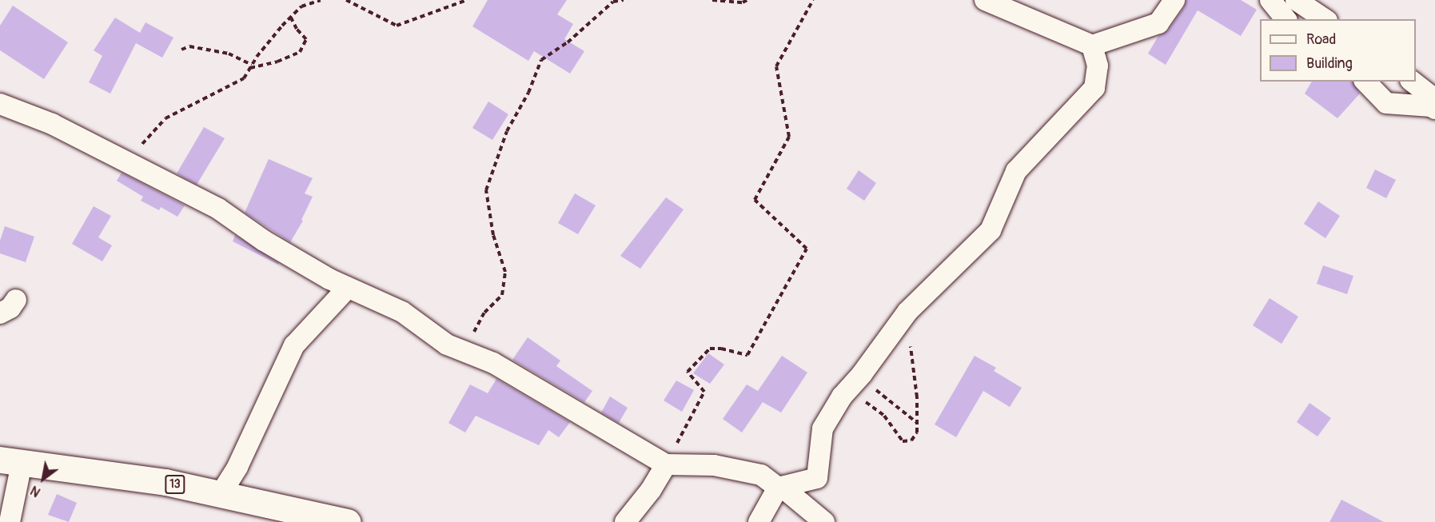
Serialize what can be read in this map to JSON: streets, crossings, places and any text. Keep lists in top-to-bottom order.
{
  "streets": {
    "main road": ["13"]
  },
  "legend": ["Road", "Building"],
  "north": "bottom left"
}
